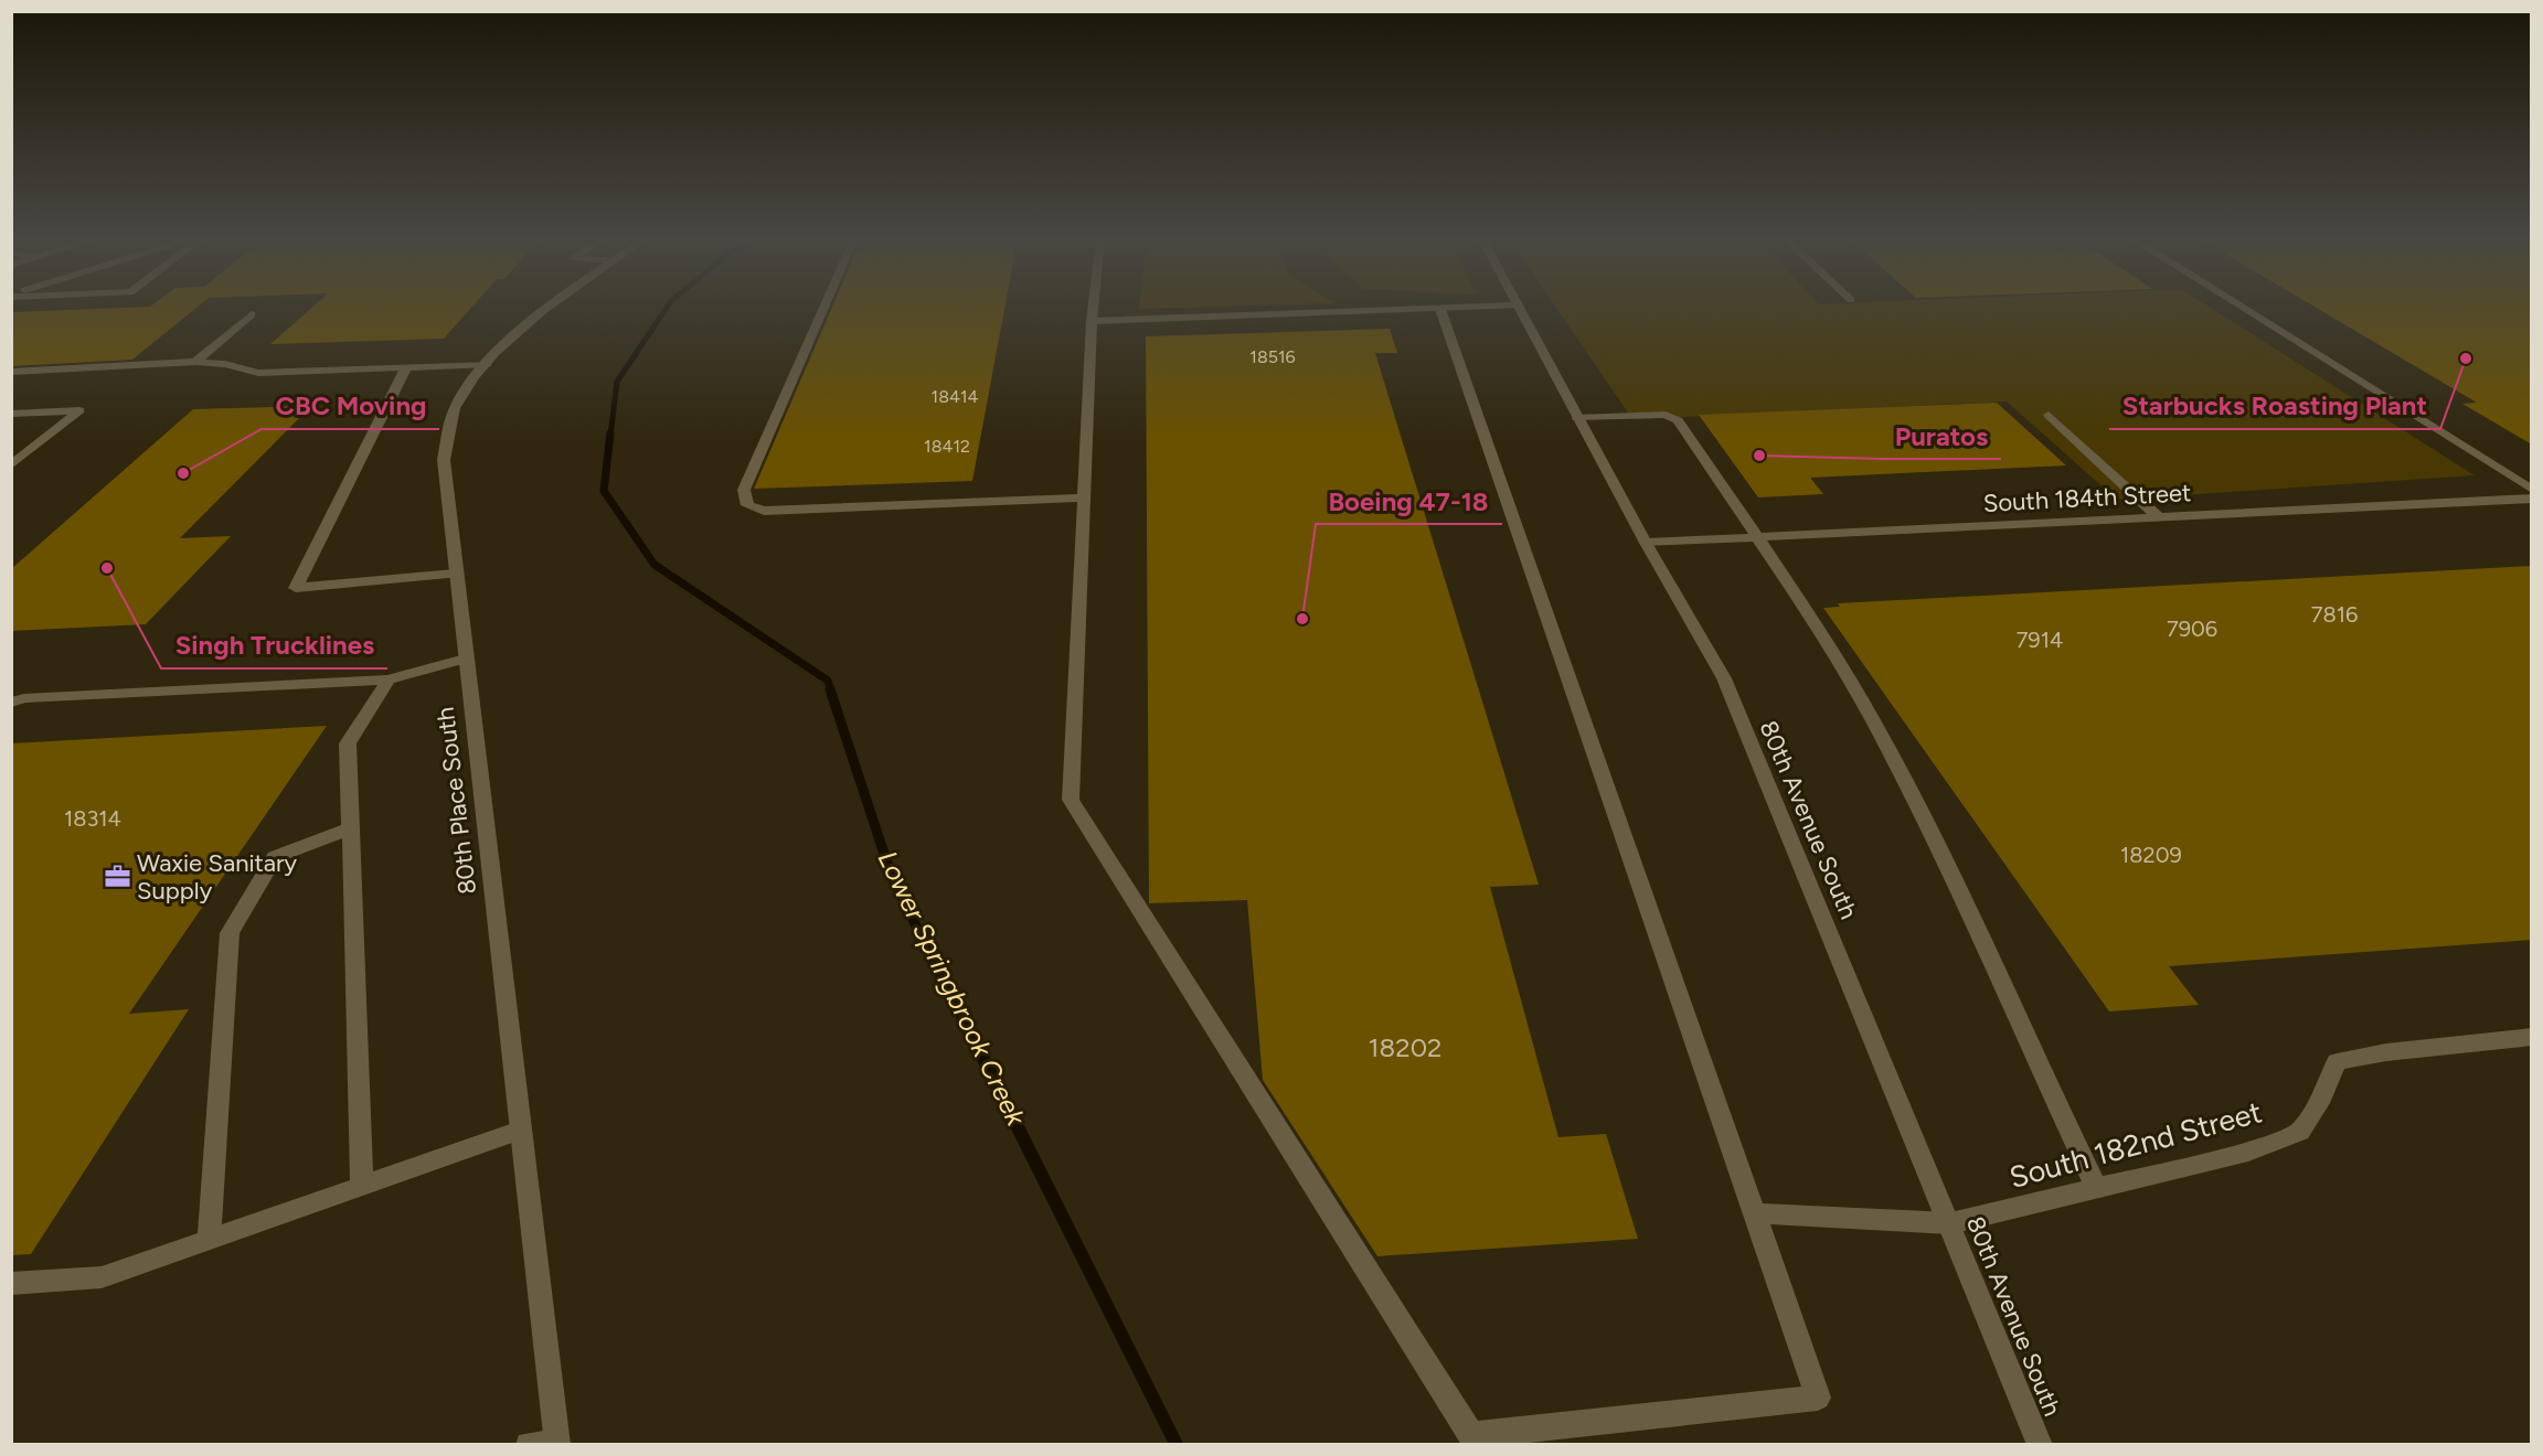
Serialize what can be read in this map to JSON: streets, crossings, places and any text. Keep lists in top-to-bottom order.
{
  "streets": {
    "street": [
      "South 184th Street",
      "80th Place South",
      "80th Avenue South",
      "South 182nd Street"
    ]
  },
  "crossings": [
    ["South 184th Street", "80th Avenue South"],
    ["80th Avenue South", "South 182nd Street"]
  ],
  "water": ["Lower Springbrook Creek"],
  "places": {
    "other": [
      "Starbucks Roasting Plant",
      "Puratos",
      "CBC Moving",
      "Singh Trucklines",
      "Boeing 47-18"
    ],
    "office": ["Waxie Sanitary Supply"]
  },
  "house_numbers": [
    "18516",
    "18414",
    "18412",
    "7816",
    "7906",
    "7914",
    "18314",
    "18209",
    "18202"
  ]
}
